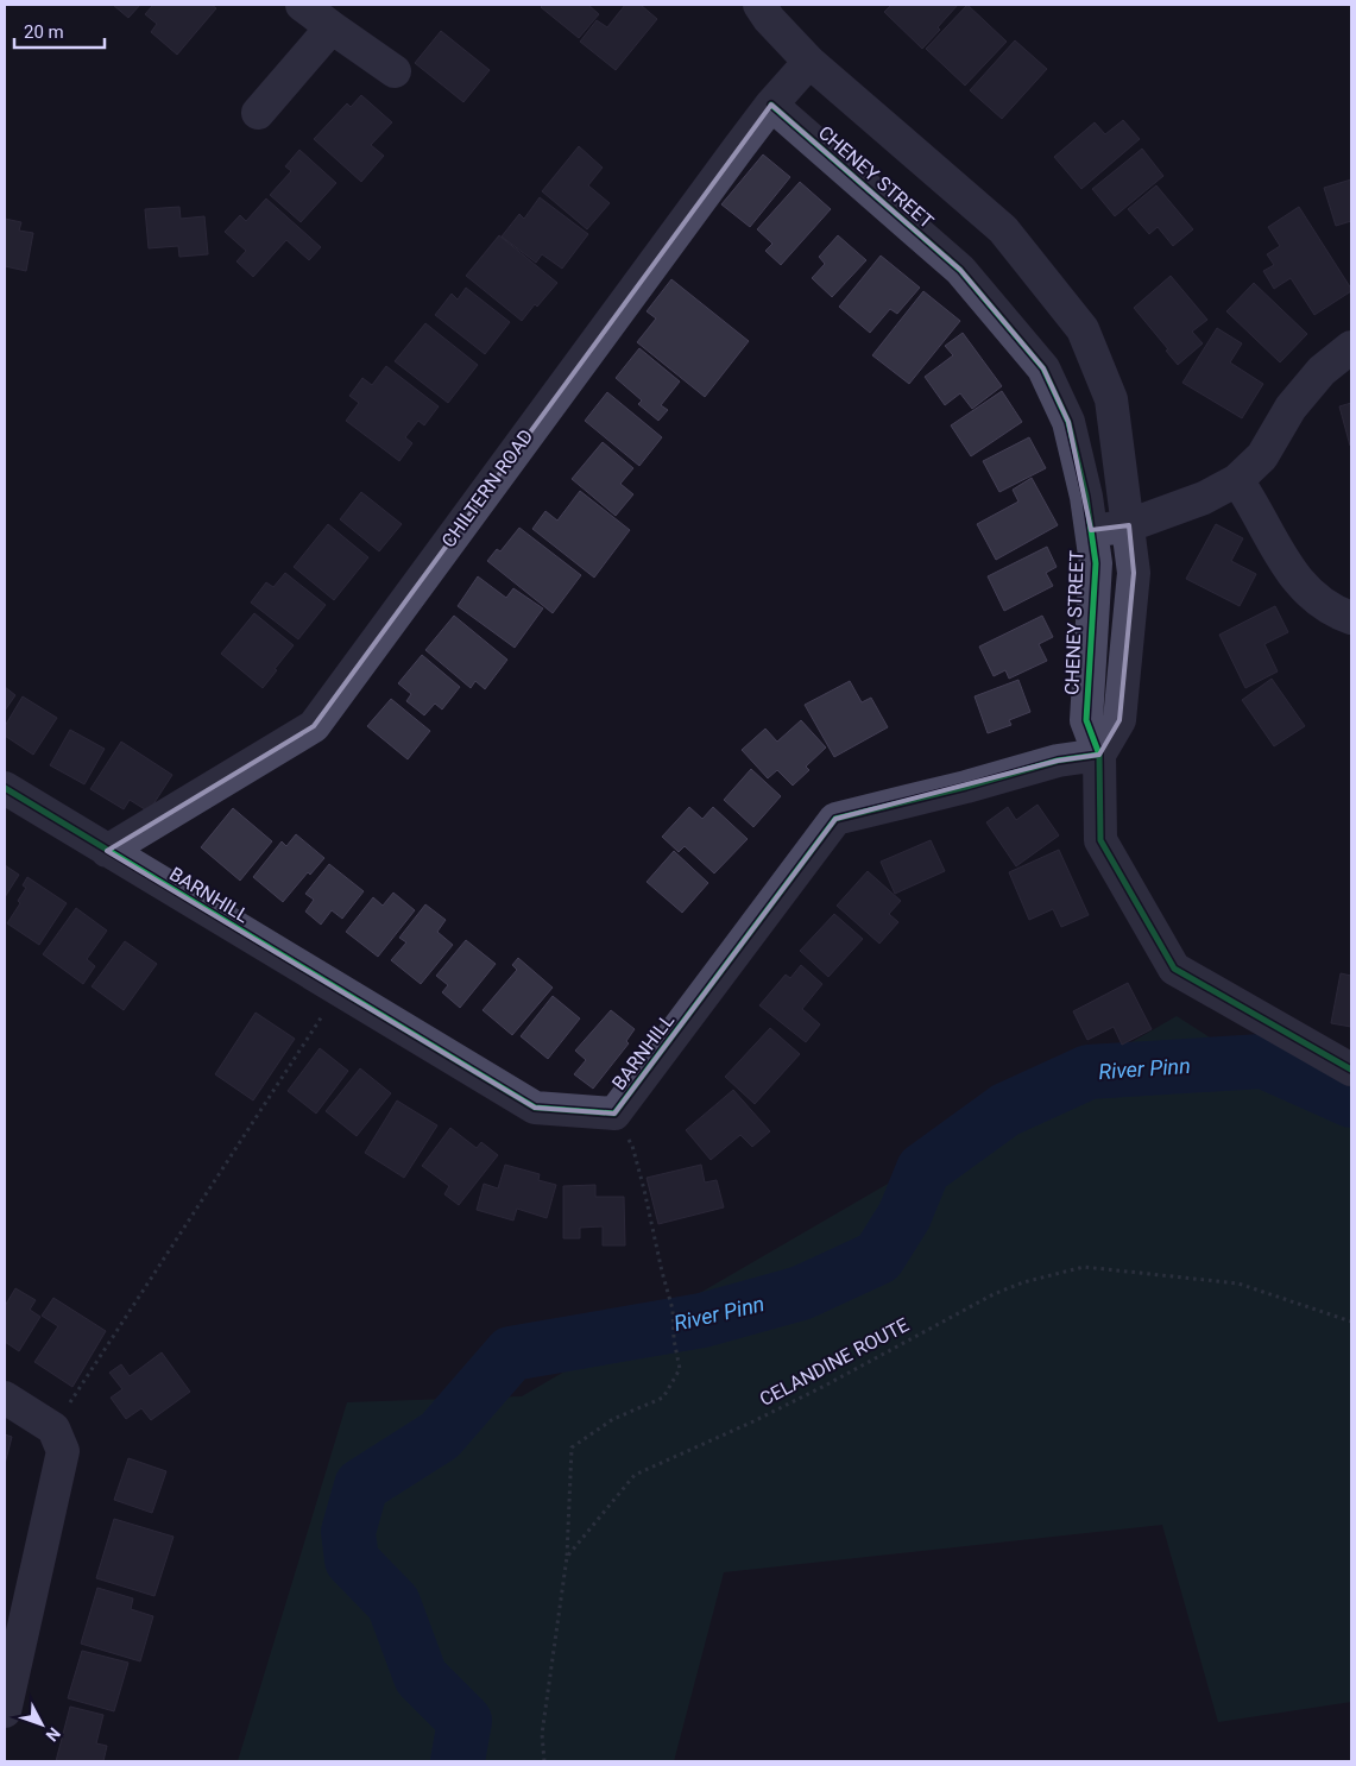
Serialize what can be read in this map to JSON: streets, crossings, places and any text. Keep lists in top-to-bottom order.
{
  "streets": {
    "street": ["CHENEY STREET", "CHILTERN ROAD", "BARNHILL"],
    "path": ["CELANDINE ROUTE"]
  },
  "crossings": [
    ["CHENEY STREET", "CHILTERN ROAD"],
    ["CHENEY STREET", "BARNHILL"],
    ["CHILTERN ROAD", "BARNHILL"]
  ],
  "water": ["River Pinn"],
  "scale_bar": "20 m",
  "north": "bottom right"
}
